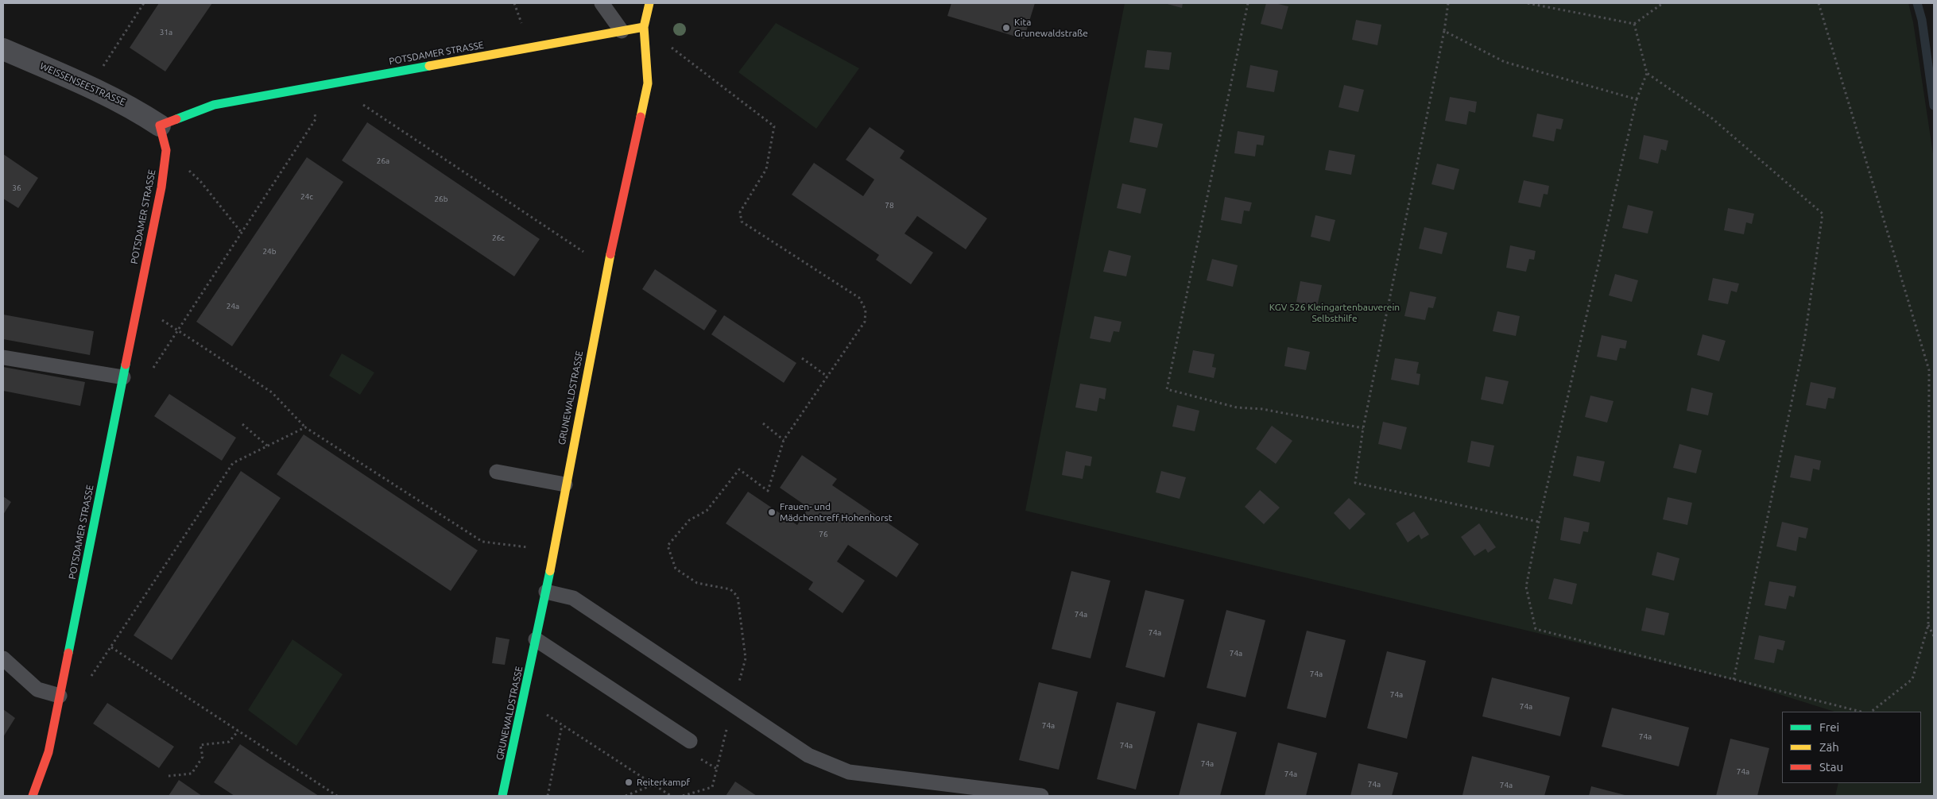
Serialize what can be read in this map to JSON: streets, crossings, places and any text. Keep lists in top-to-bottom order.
{
  "streets": {
    "street": ["POTSDAMER STRASSE", "WEISSENSEESTRASSE", "GRUNEWALDSTRASSE"]
  },
  "crossings": [
    ["POTSDAMER STRASSE", "WEISSENSEESTRASSE"],
    ["POTSDAMER STRASSE", "GRUNEWALDSTRASSE"]
  ],
  "parks": ["KGV 526 Kleingartenbauverein Selbsthilfe"],
  "places": ["Kita Grunewaldstraße", "Frauen- und Mädchentreff Hohenhorst", "Reiterkampf"],
  "house_numbers": [
    "31a",
    "26a",
    "36",
    "24c",
    "26b",
    "78",
    "26c",
    "24b",
    "24a",
    "76",
    "74a",
    "74a",
    "74a",
    "74a",
    "74a",
    "74a",
    "74a",
    "74a",
    "74a",
    "74a",
    "74a",
    "74a",
    "74a",
    "74a"
  ],
  "legend": ["Frei", "Zäh", "Stau"]
}
